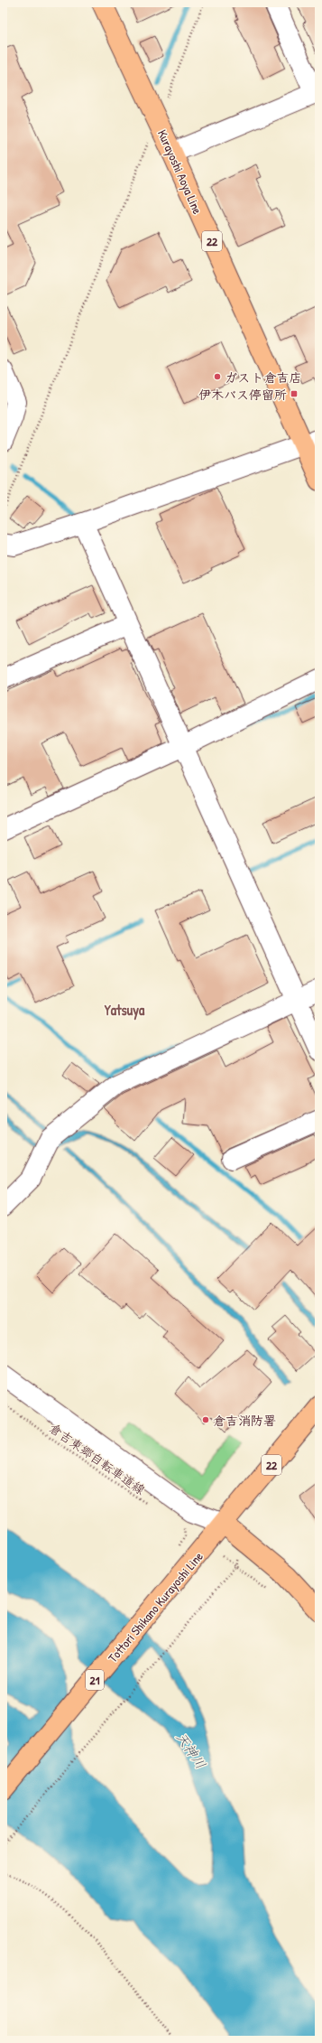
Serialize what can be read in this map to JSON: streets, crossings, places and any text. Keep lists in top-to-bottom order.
{
  "streets": {
    "main road": [
      "Kurayoshi Aoya Line",
      "22",
      "Tottori Shikano Kurayoshi Line",
      "21"
    ],
    "path": ["倉吉東郷自転車道線"]
  },
  "crossings": [
    ["22", "Tottori Shikano Kurayoshi Line"]
  ],
  "districts": ["Yatsuya"],
  "water": ["天神川"],
  "places": {
    "other": ["ガスト倉吉店", "倉吉消防署"],
    "transit": ["伊木バス停留所"]
  }
}
